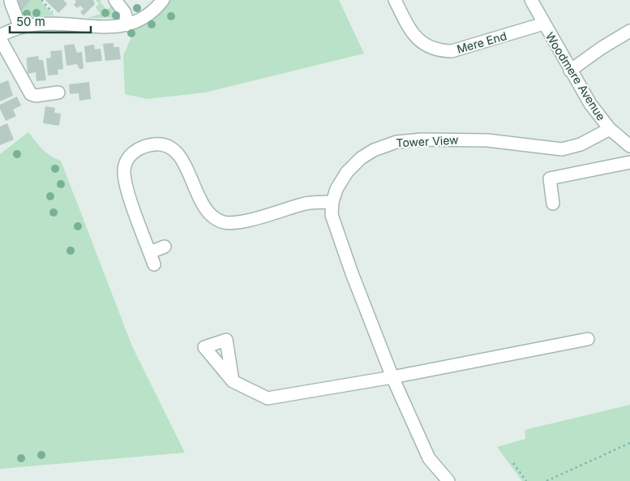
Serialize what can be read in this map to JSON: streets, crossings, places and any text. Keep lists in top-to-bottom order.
{
  "streets": {
    "street": ["Mere End", "Woodmere Avenue", "Tower View"]
  },
  "crossings": [
    ["Mere End", "Woodmere Avenue"],
    ["Woodmere Avenue", "Tower View"]
  ],
  "scale_bar": "50 m"
}
